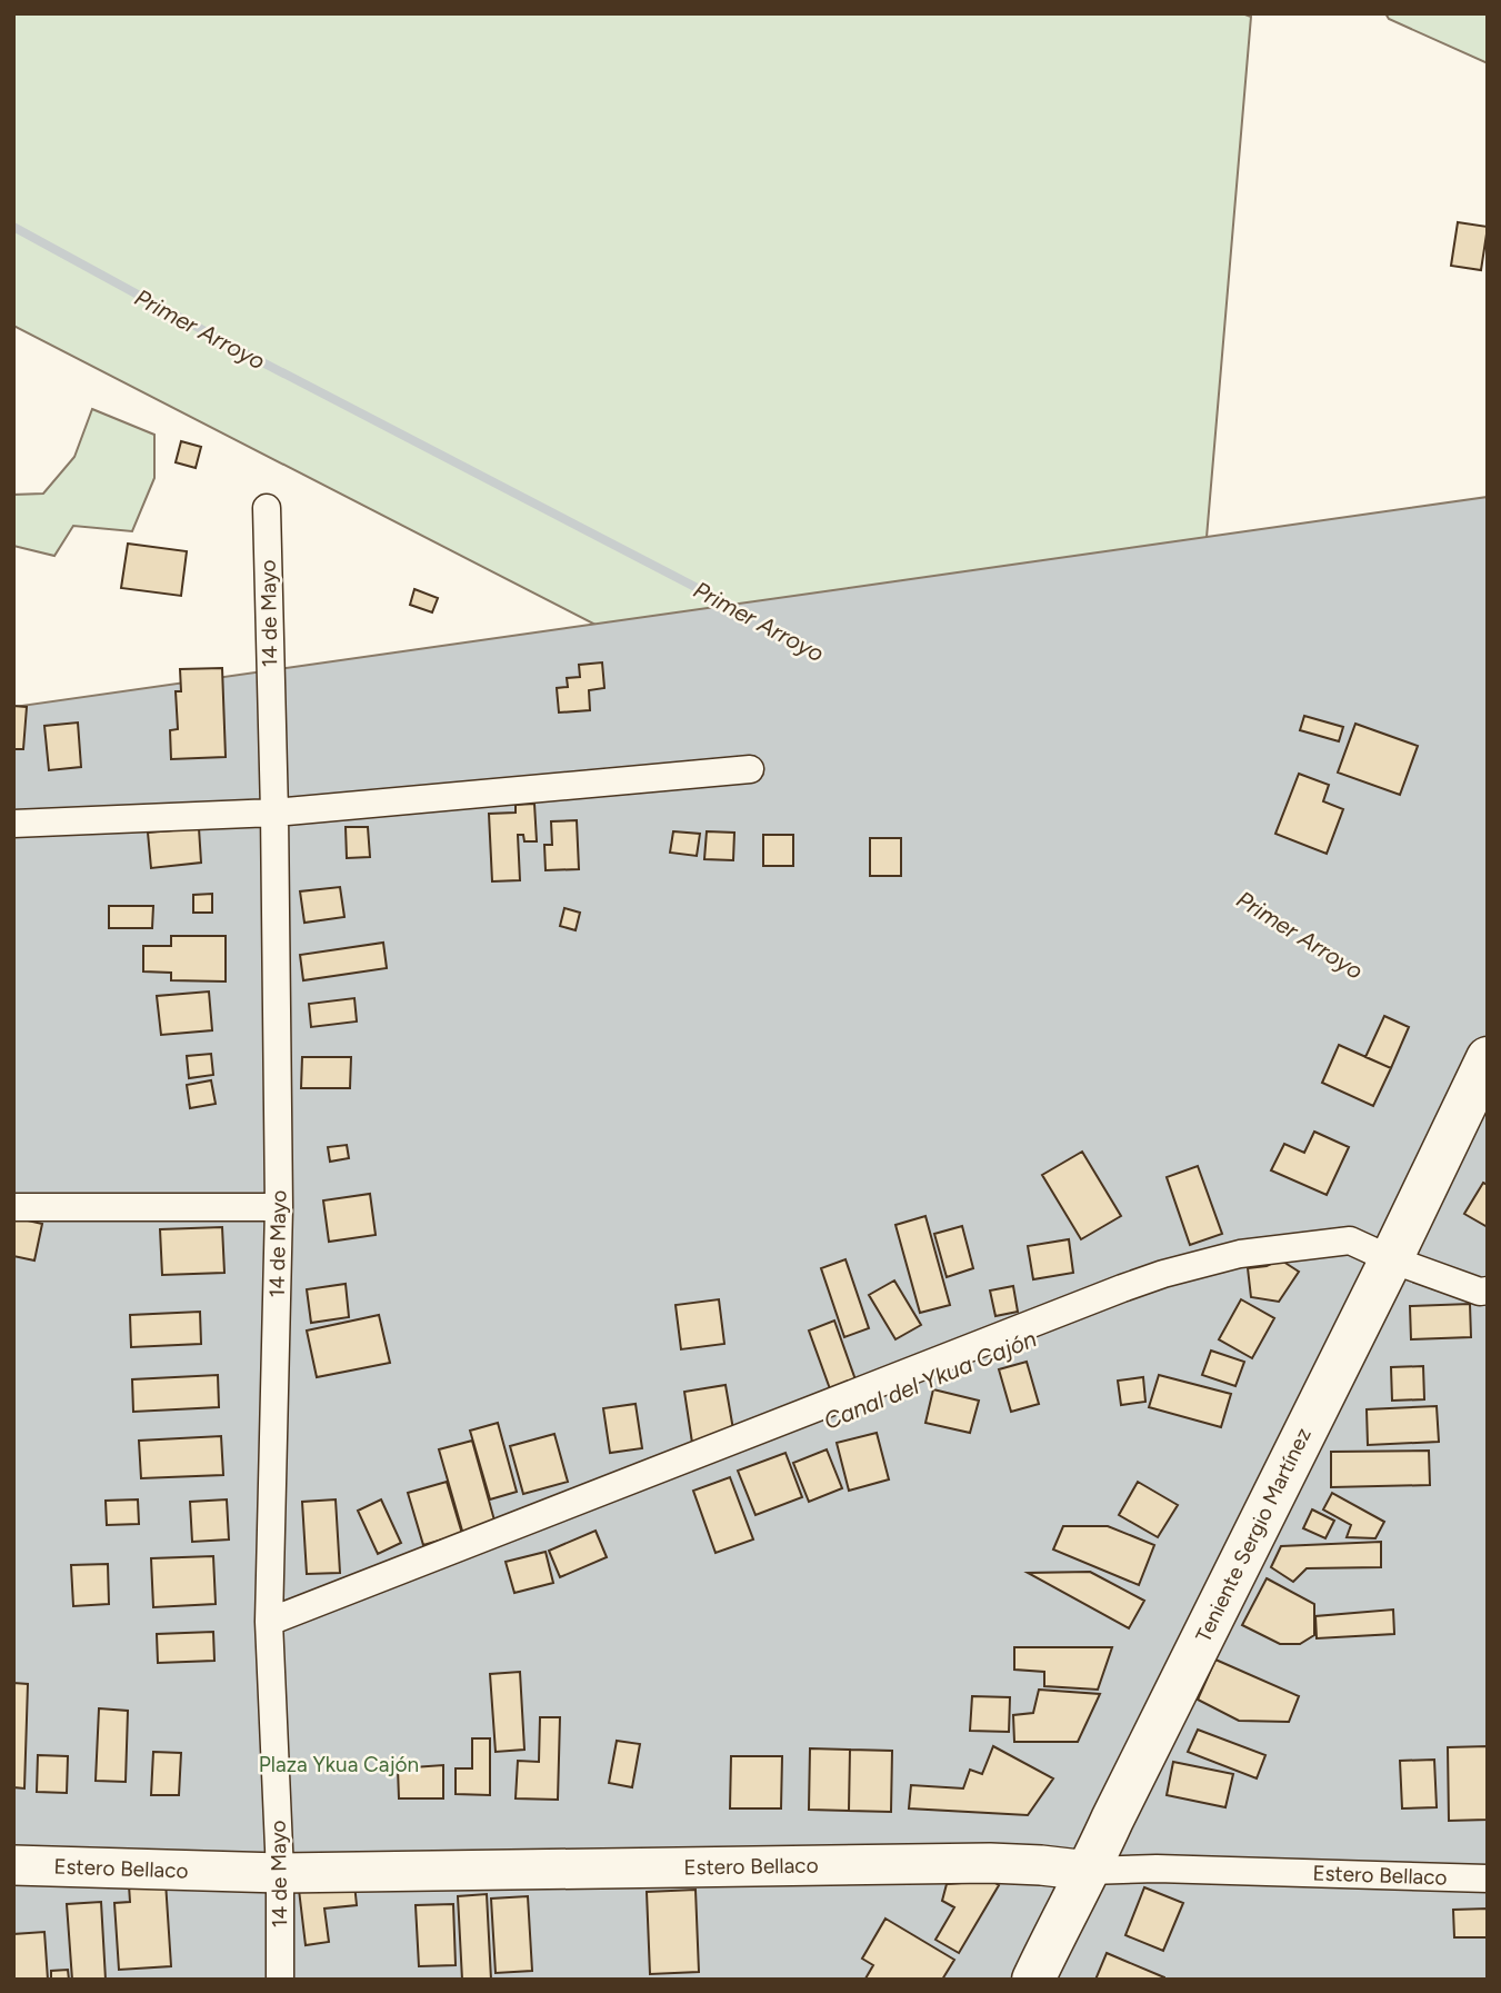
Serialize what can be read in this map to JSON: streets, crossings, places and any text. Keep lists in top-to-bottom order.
{
  "streets": {
    "highway": ["Teniente Sergio Martínez"],
    "street": ["14 de Mayo", "Estero Bellaco"]
  },
  "crossings": [
    ["14 de Mayo", "Estero Bellaco"],
    ["Teniente Sergio Martínez", "Estero Bellaco"]
  ],
  "water": ["Primer Arroyo", "Canal del Ykua Cajón"],
  "parks": ["Plaza Ykua Cajón"]
}
